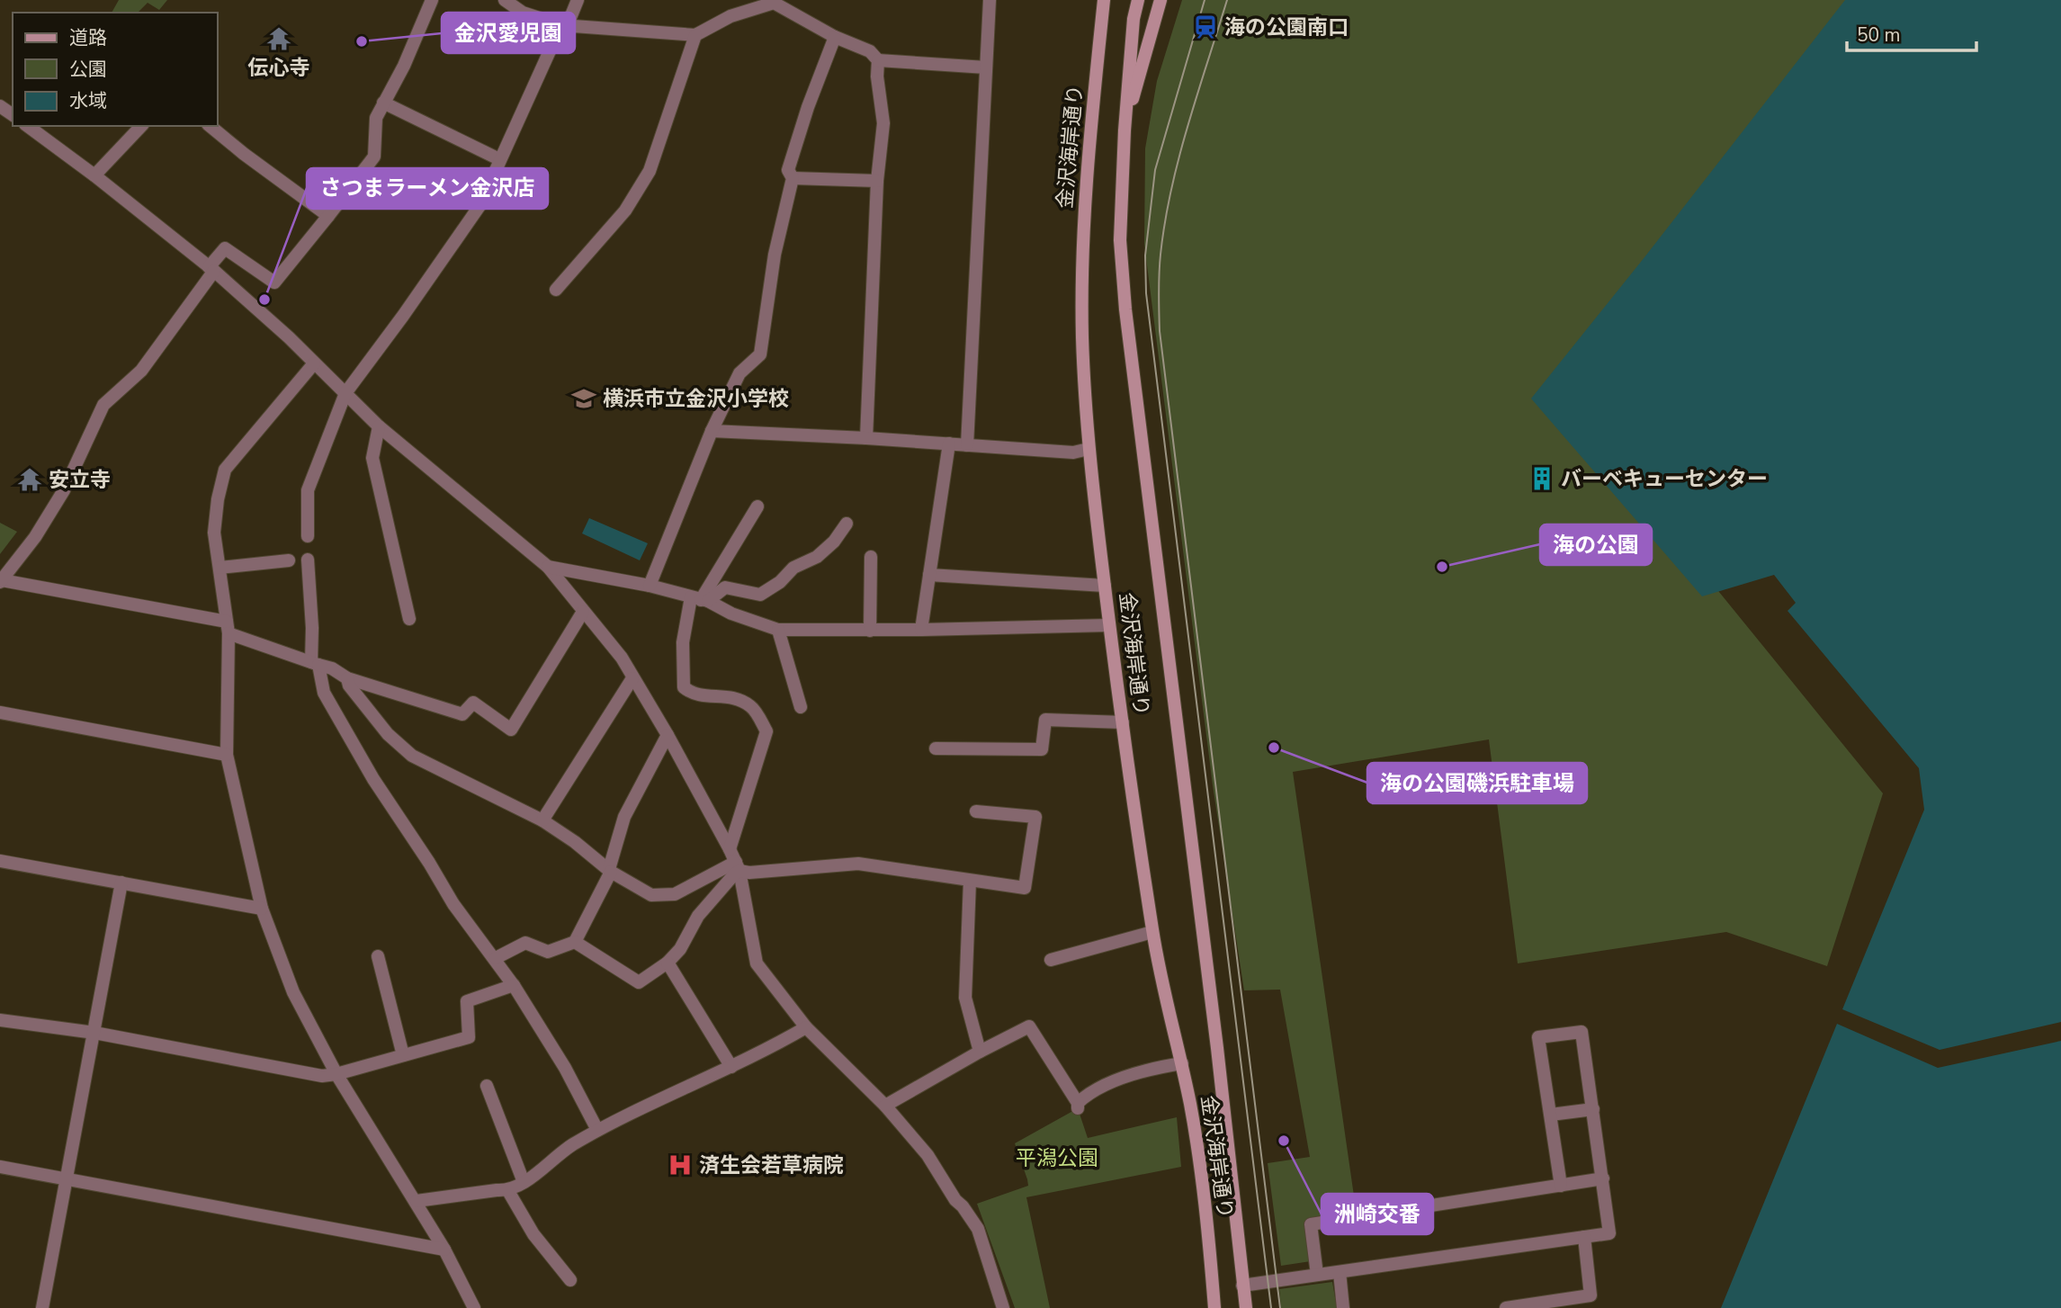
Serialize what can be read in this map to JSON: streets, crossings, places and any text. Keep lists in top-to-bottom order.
{
  "streets": {
    "street": ["金沢海岸通り"]
  },
  "parks": ["平潟公園"],
  "places": {
    "station": ["海の公園南口"],
    "temple": ["伝心寺", "安立寺"],
    "other": [
      "金沢愛児園",
      "さつまラーメン金沢店",
      "海の公園",
      "海の公園磯浜駐車場",
      "洲崎交番"
    ],
    "school or university": ["横浜市立金沢小学校"],
    "building": ["バーベキューセンター"],
    "hospital": ["済生会若草病院"]
  },
  "legend": ["道路", "公園", "水域"],
  "scale_bar": "50 m"
}
